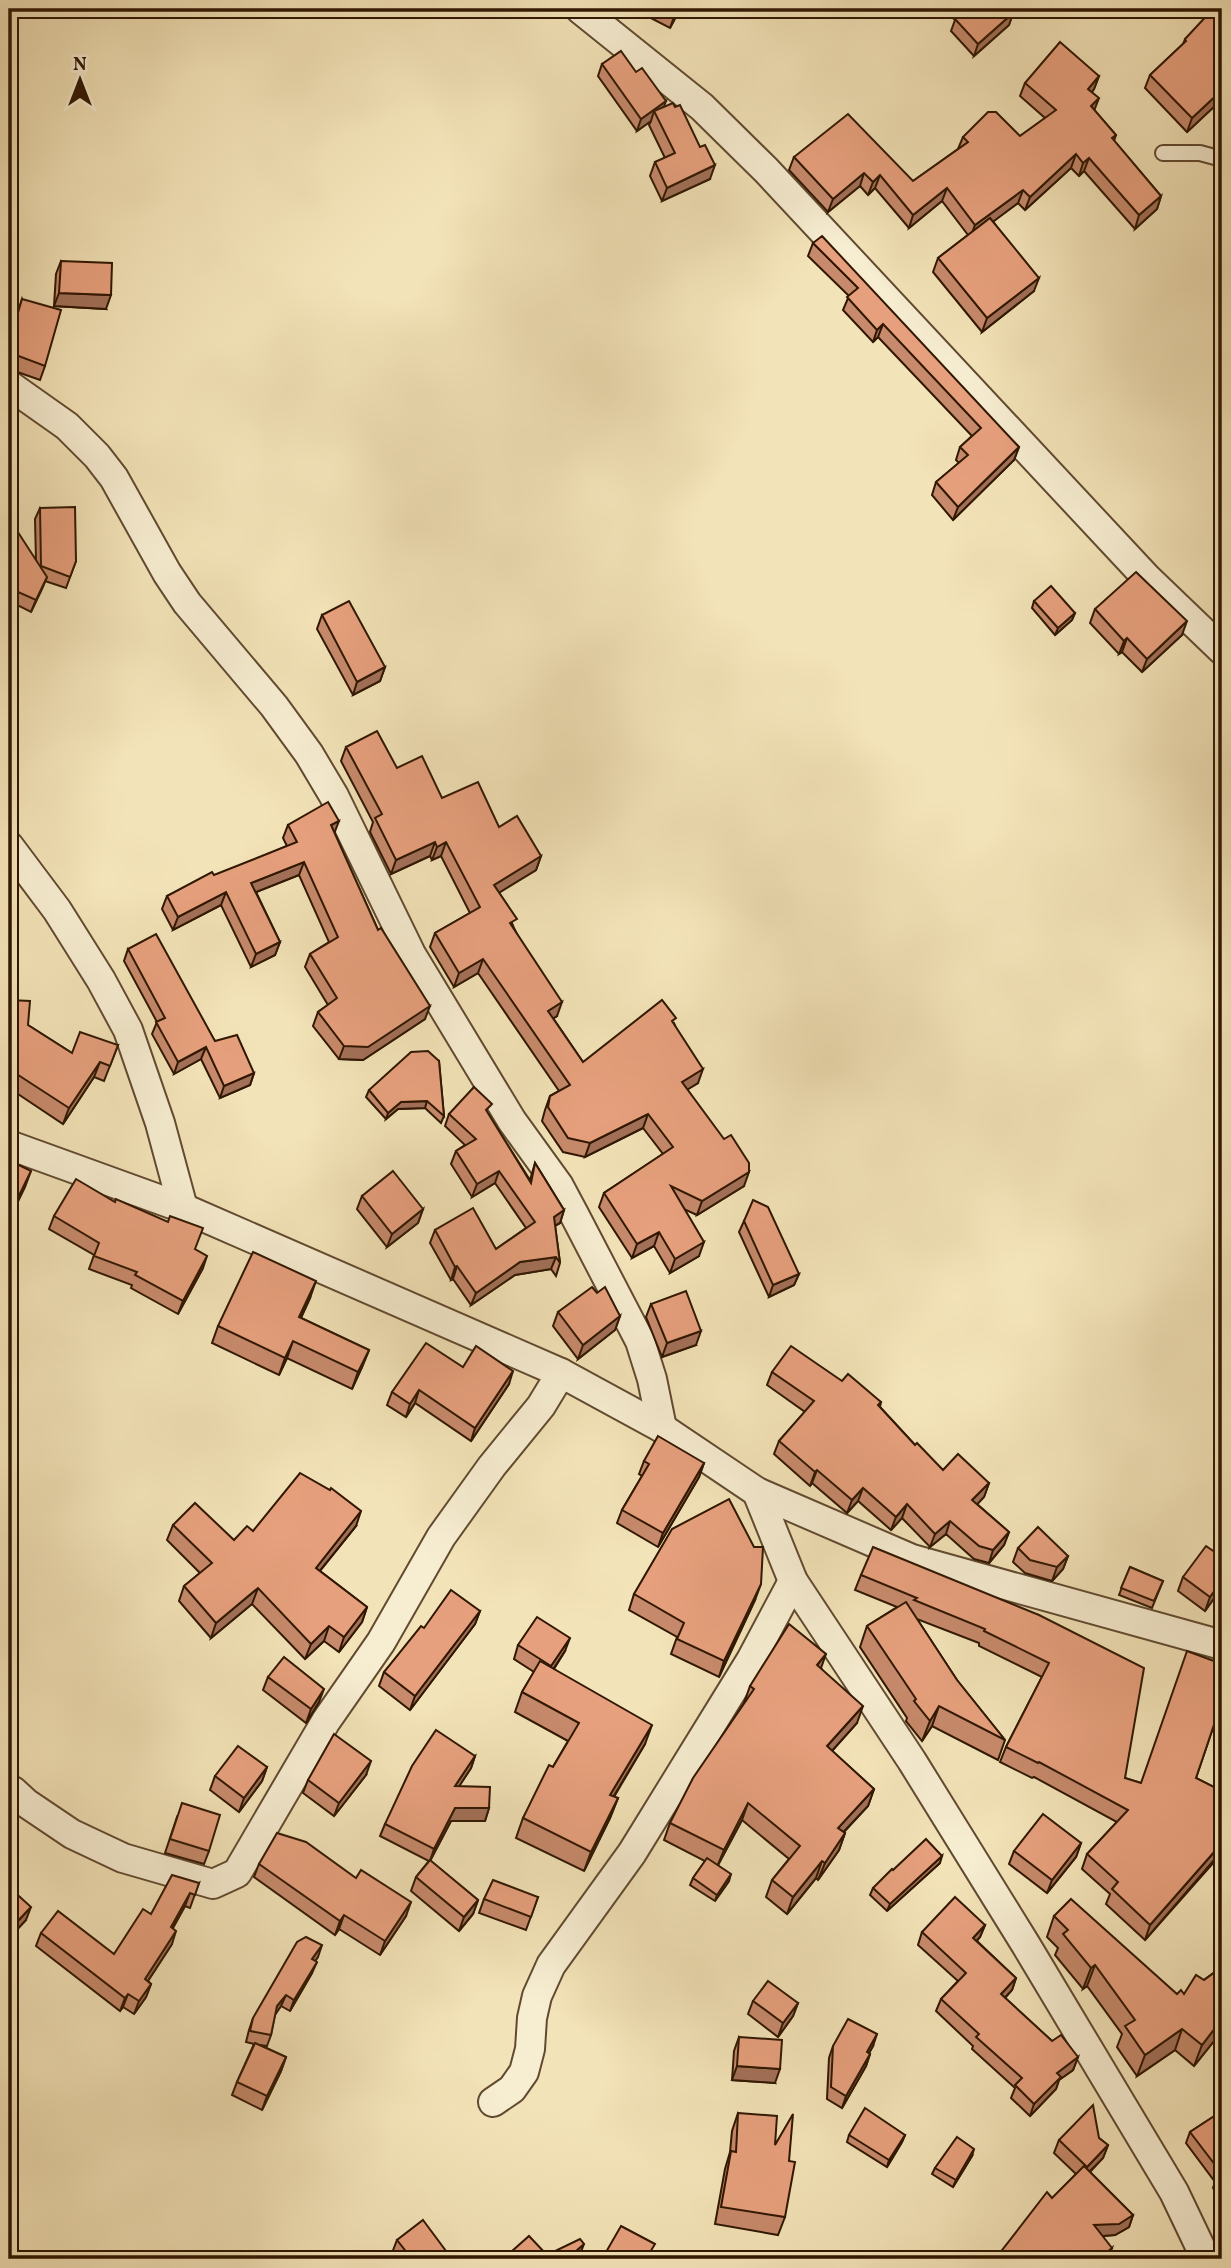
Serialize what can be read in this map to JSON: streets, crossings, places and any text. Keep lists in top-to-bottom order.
{
  "north": "top"
}
